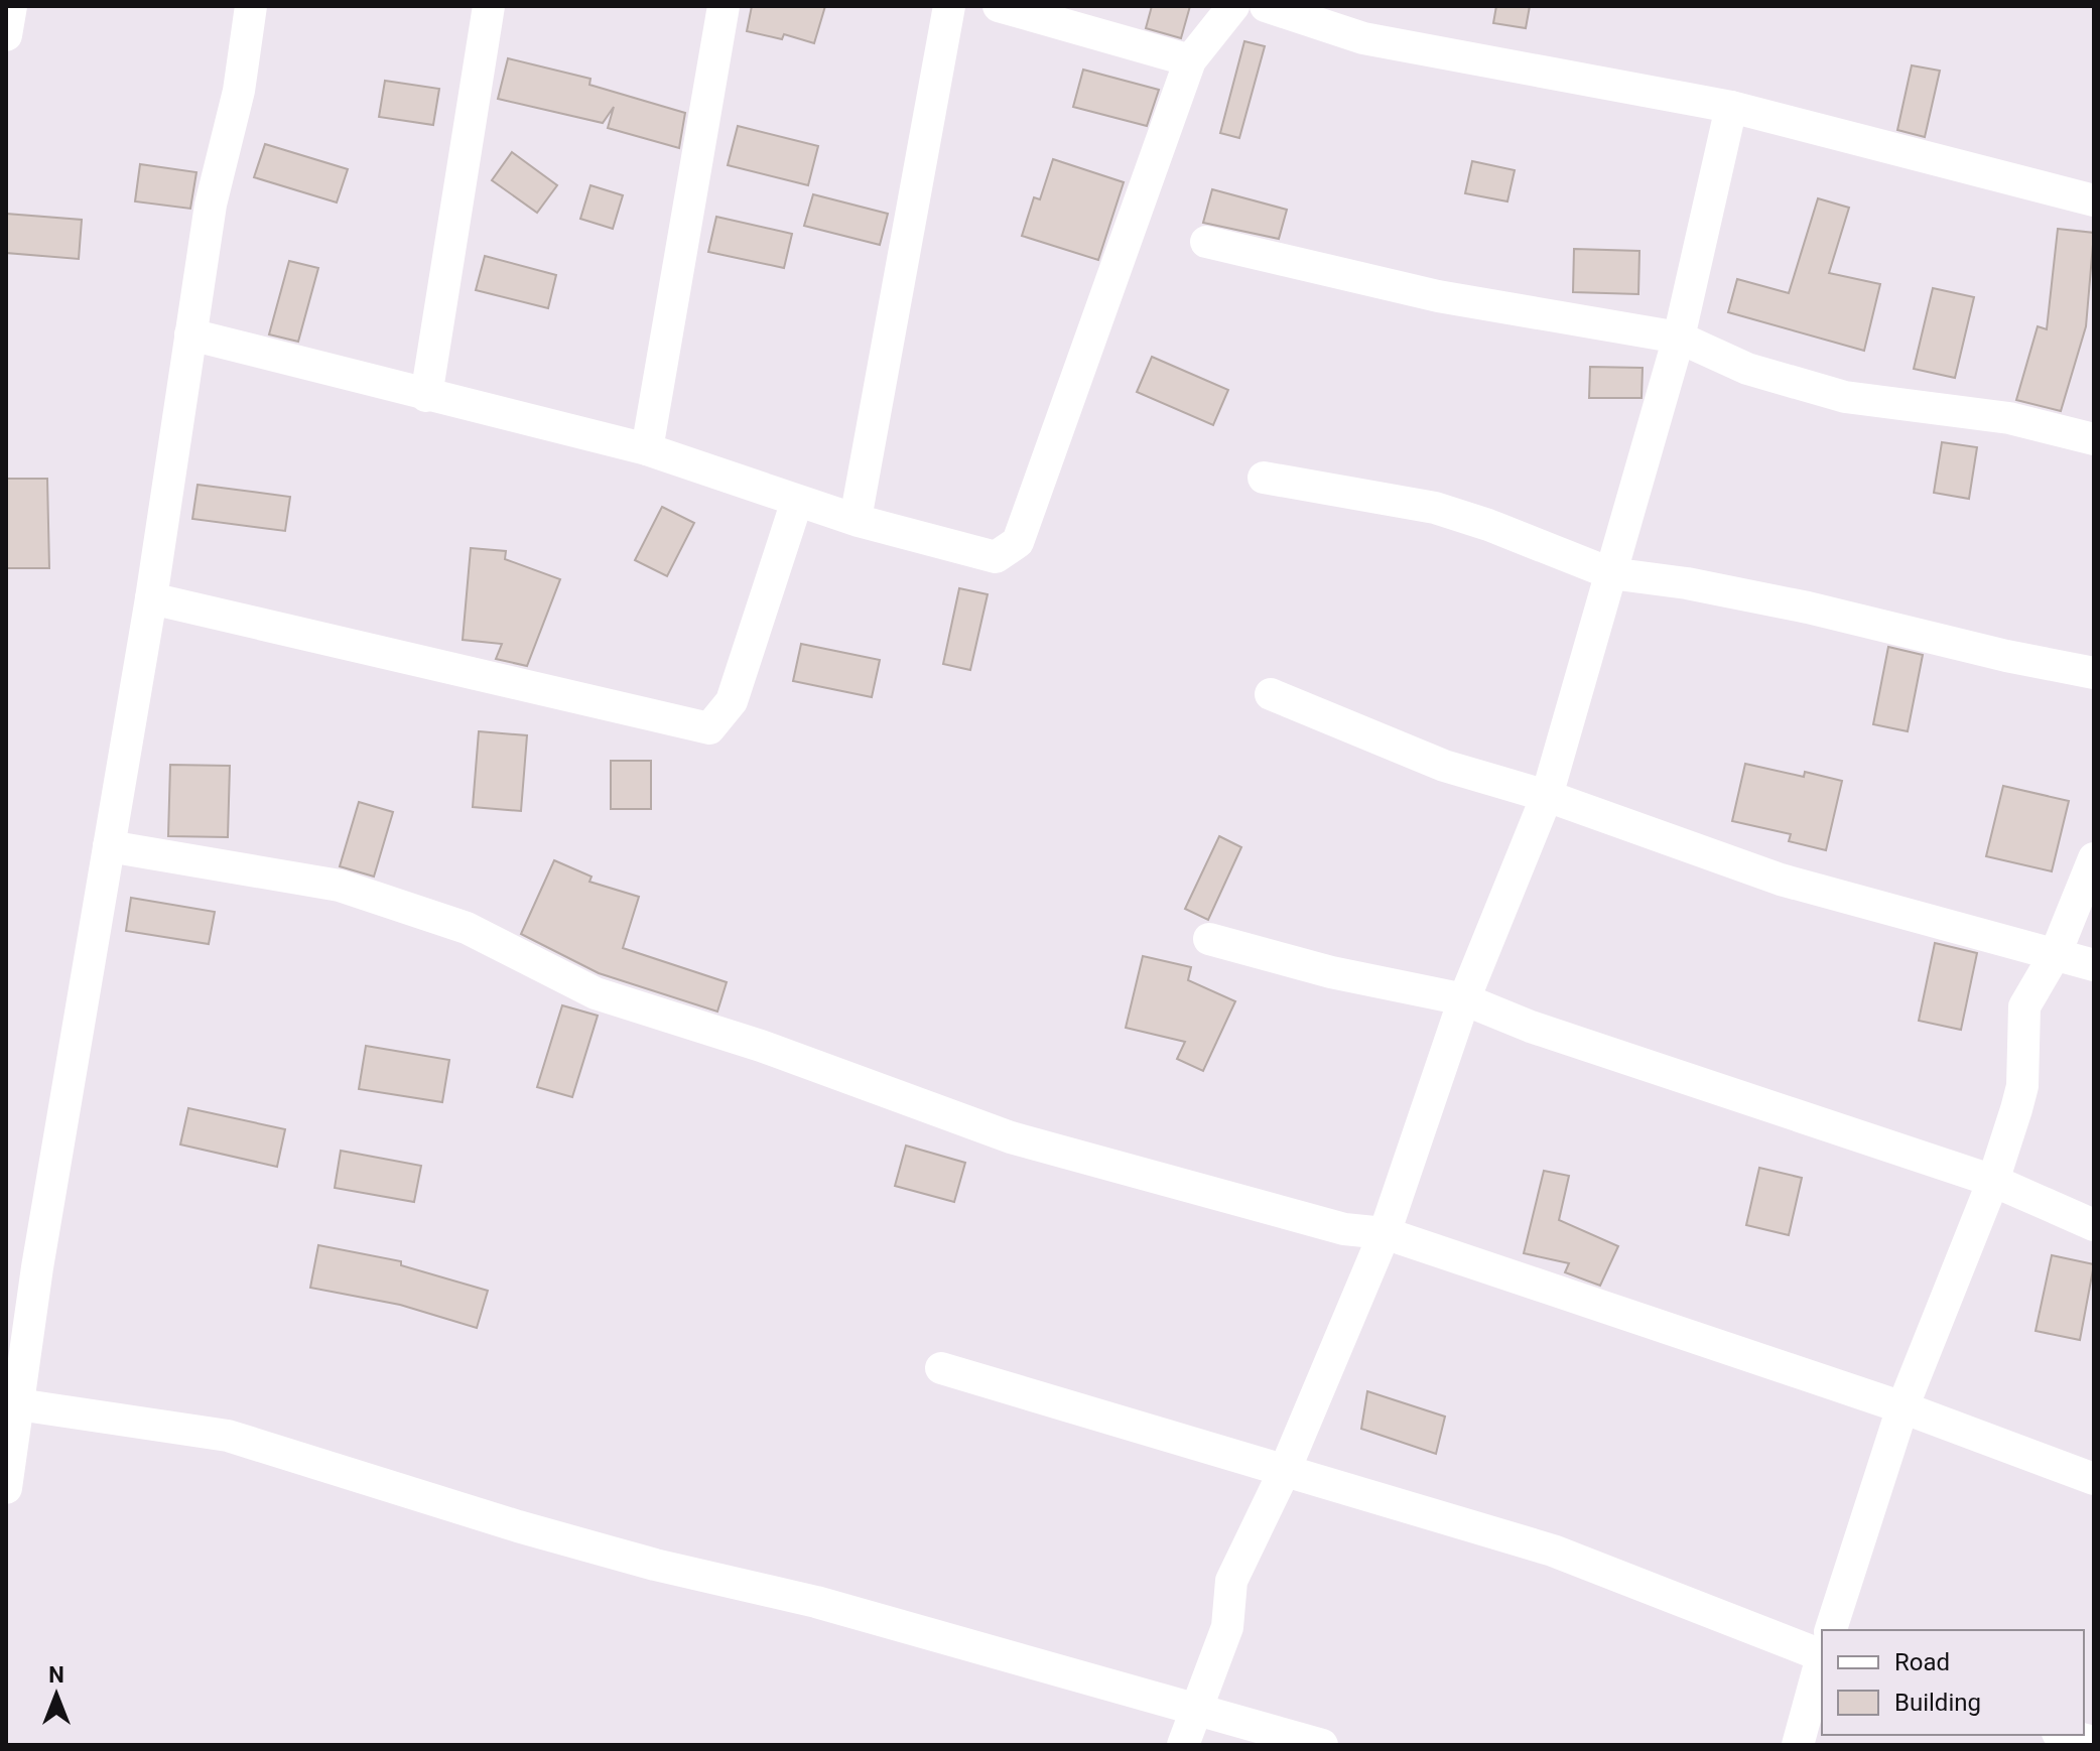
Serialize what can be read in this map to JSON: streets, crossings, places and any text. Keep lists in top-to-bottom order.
{
  "legend": ["Road", "Building"],
  "north": "top"
}
